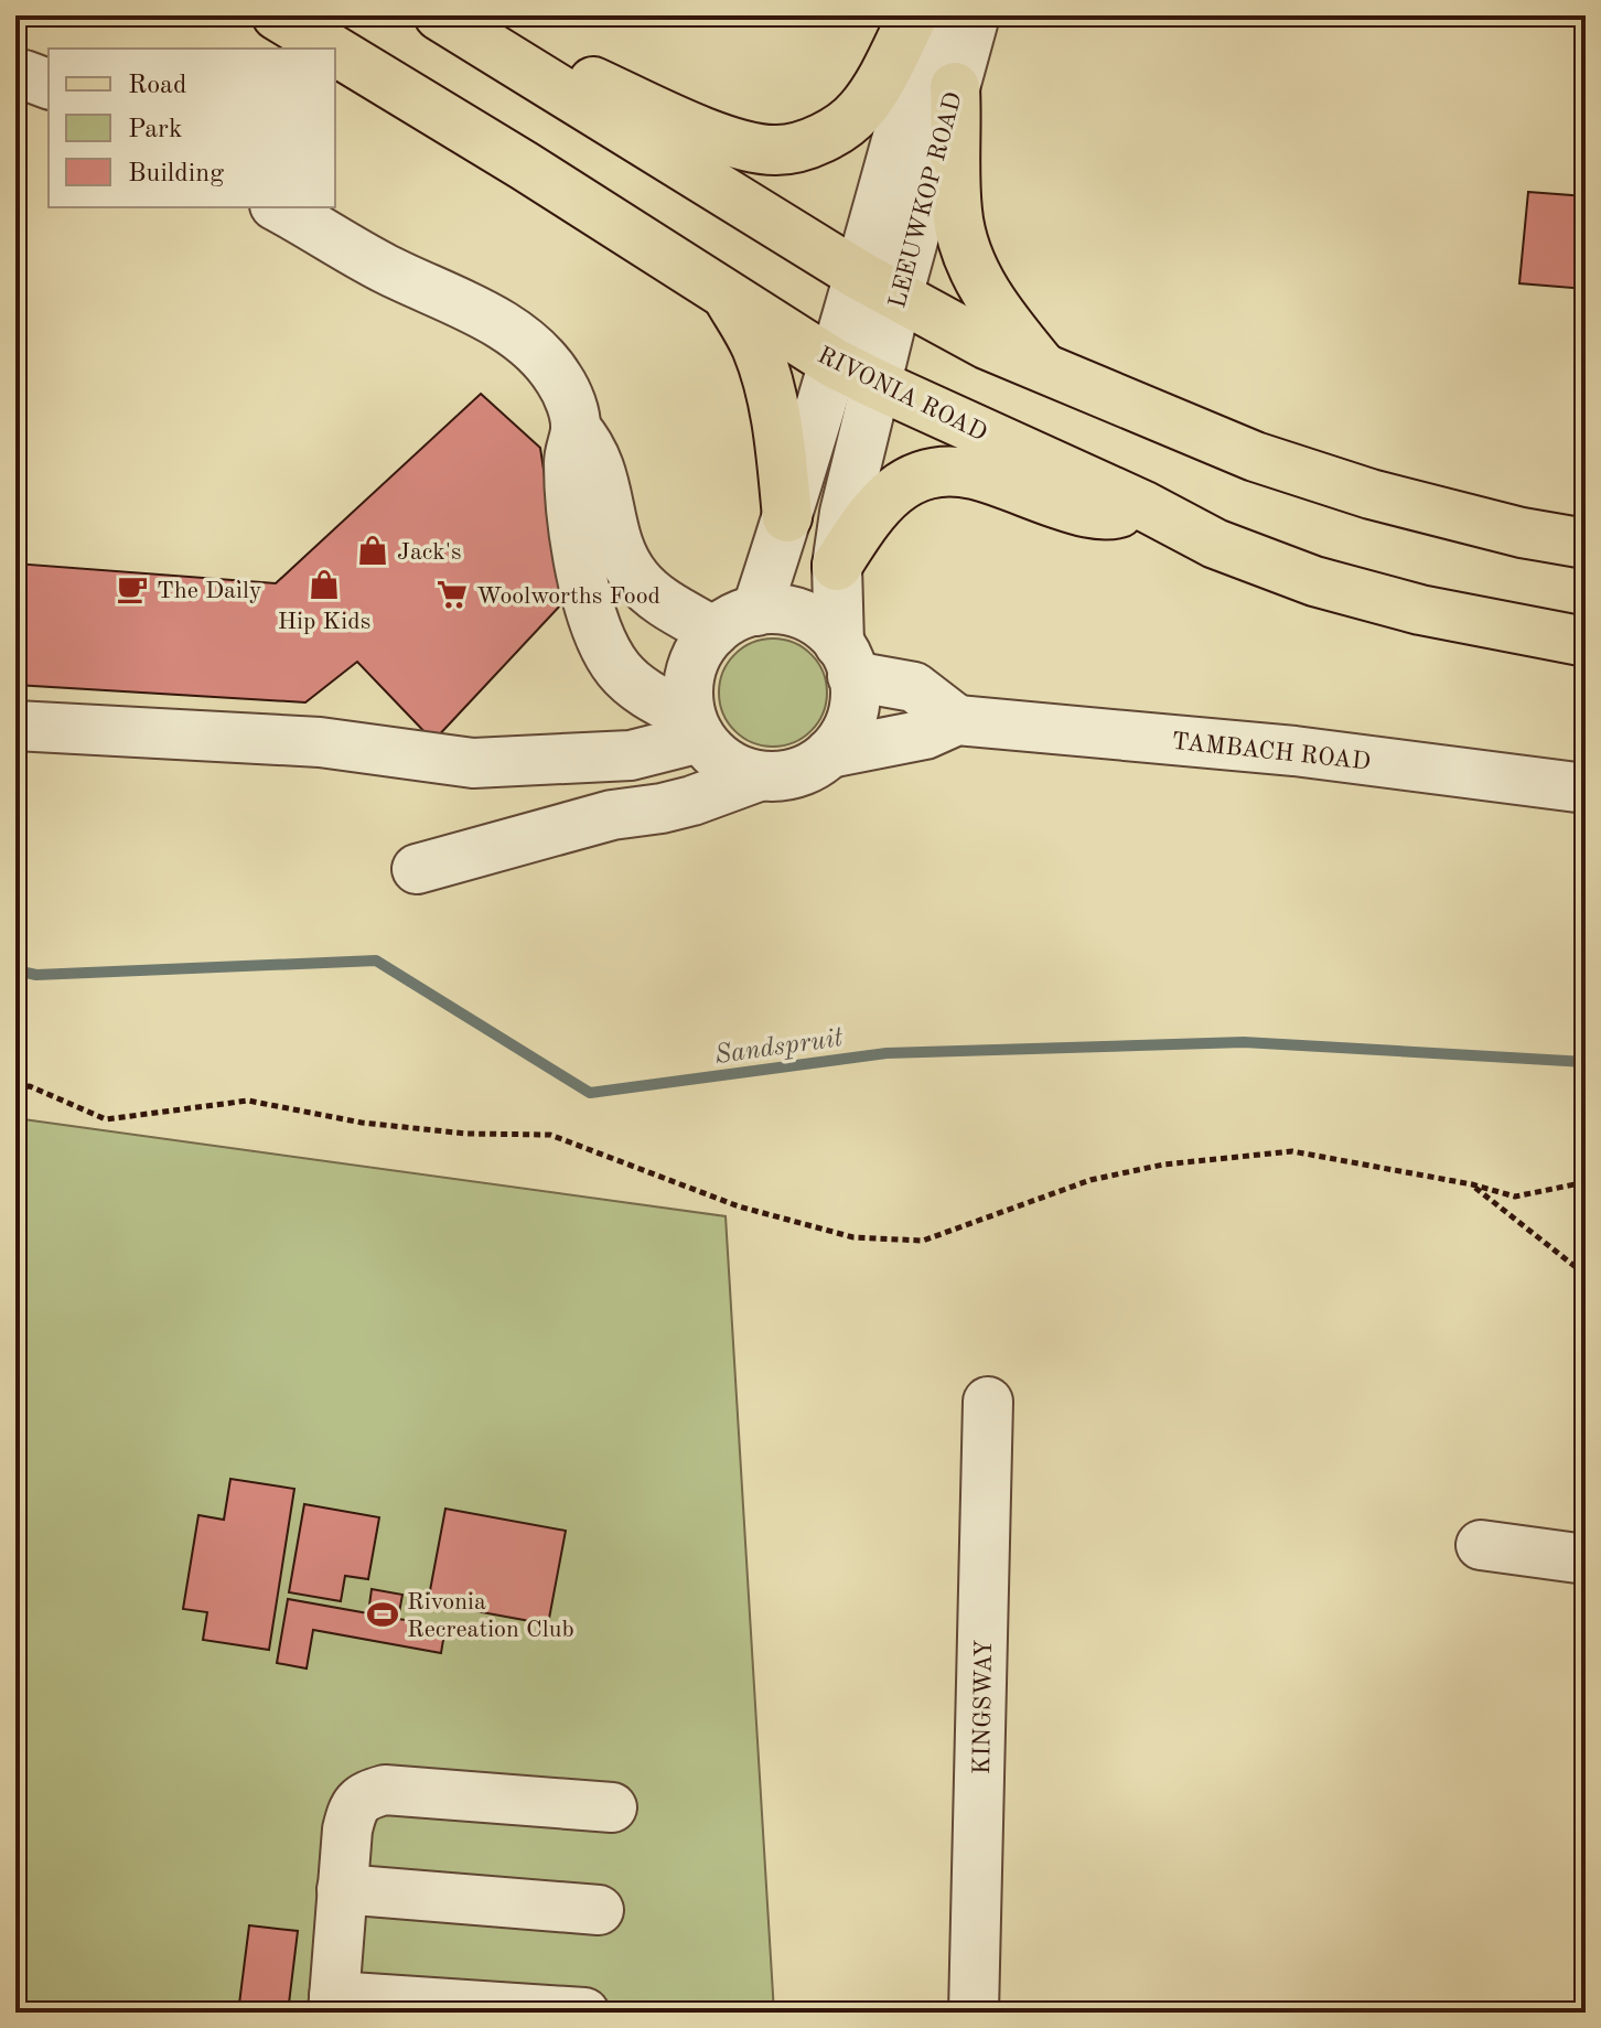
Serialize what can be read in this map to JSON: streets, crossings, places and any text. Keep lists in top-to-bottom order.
{
  "streets": {
    "main road": ["RIVONIA ROAD"],
    "street": ["LEEUWKOP ROAD", "TAMBACH ROAD", "KINGSWAY"]
  },
  "crossings": [
    ["LEEUWKOP ROAD", "RIVONIA ROAD"]
  ],
  "water": ["Sandspruit"],
  "places": {
    "shop": ["Jack's", "Hip Kids"],
    "cafe": ["The Daily"],
    "supermarket": ["Woolworths Food"],
    "sports": ["Rivonia Recreation Club"]
  },
  "legend": ["Road", "Park", "Building"]
}
